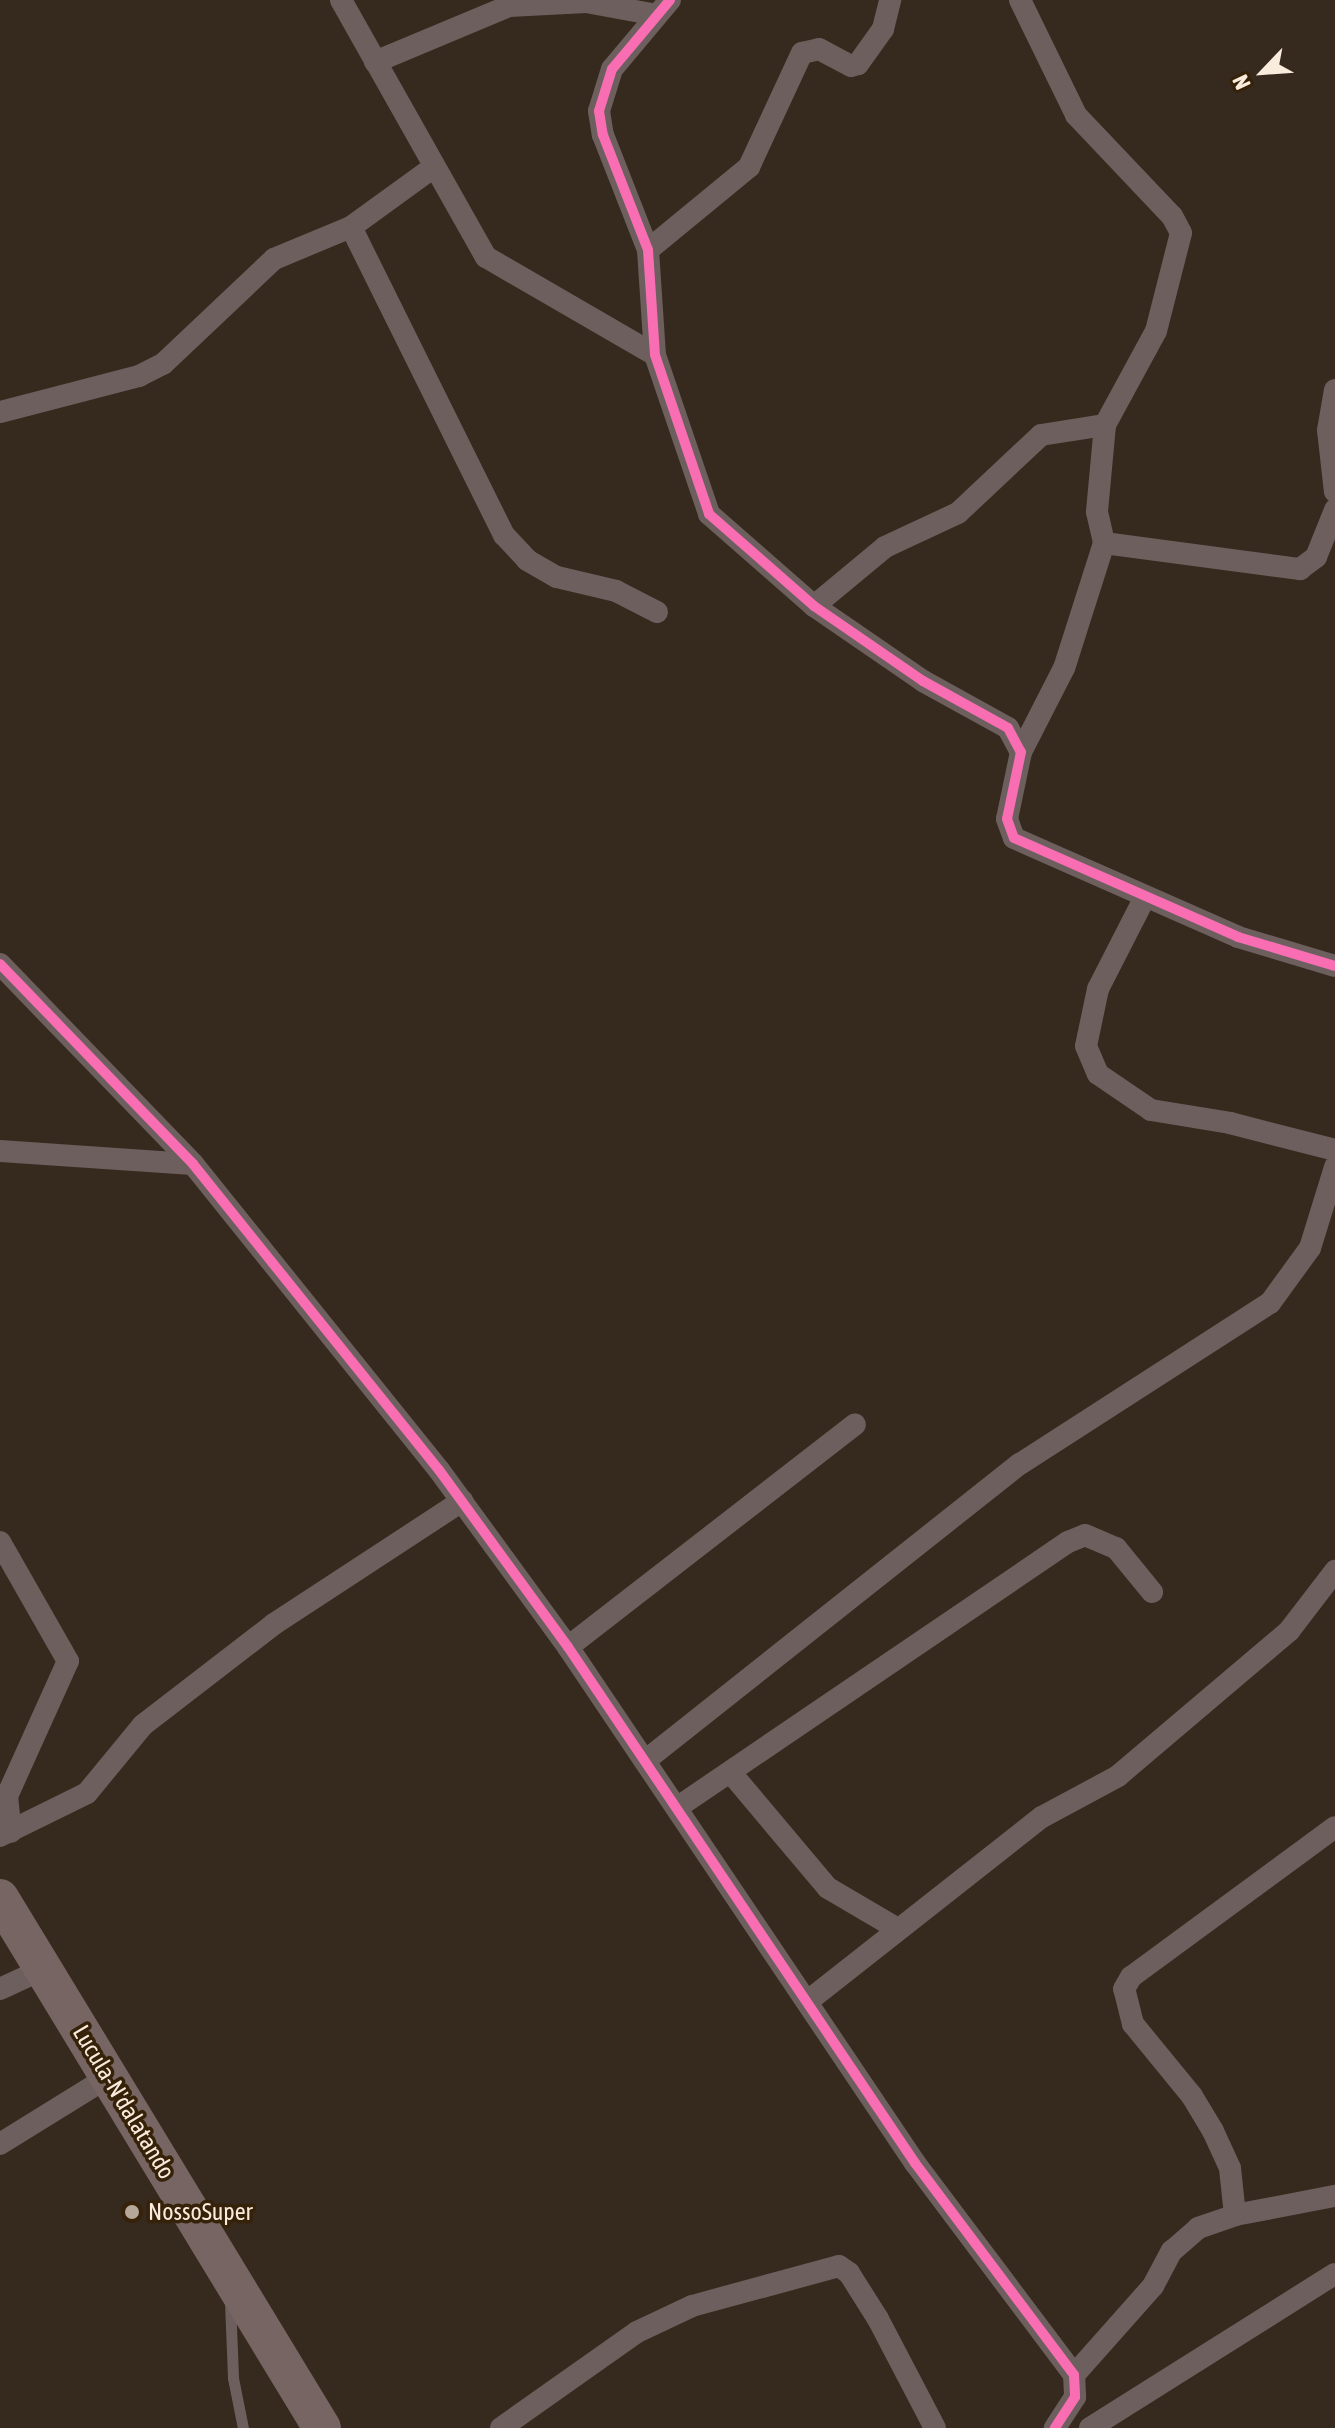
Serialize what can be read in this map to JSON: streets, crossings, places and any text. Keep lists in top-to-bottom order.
{
  "streets": {
    "highway": ["Lucula-N'dalatando"]
  },
  "places": ["NossoSuper"],
  "north": "bottom left"
}
